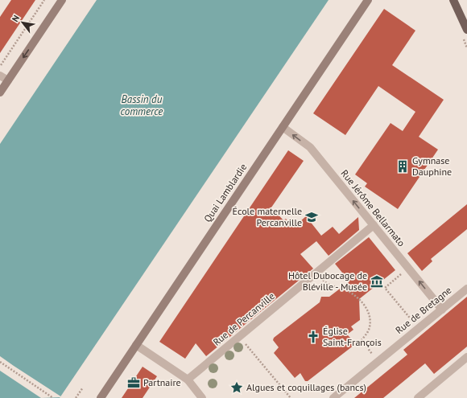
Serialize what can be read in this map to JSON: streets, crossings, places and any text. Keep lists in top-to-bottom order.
{
  "streets": {
    "main road": ["Quai Lamblardie"],
    "street": ["Rue Jérôme Bellarmato", "Rue de Bretagne", "Rue de Percanville"]
  },
  "crossings": [
    ["Quai Lamblardie", "Rue Jérôme Bellarmato"],
    ["Rue Jérôme Bellarmato", "Rue de Bretagne"],
    ["Rue Jérôme Bellarmato", "Rue de Percanville"]
  ],
  "one_way": ["Rue Jérôme Bellarmato"],
  "water": ["Bassin du commerce"],
  "places": {
    "building": ["Gymnase Dauphine"],
    "school or university": ["École maternelle Percanville"],
    "museum": ["Hôtel Dubocage de Bléville - Musée"],
    "church": ["Église Saint-François"],
    "office": ["Partnaire"],
    "place": ["Algues et coquillages (bancs)"]
  },
  "north": "top left"
}
